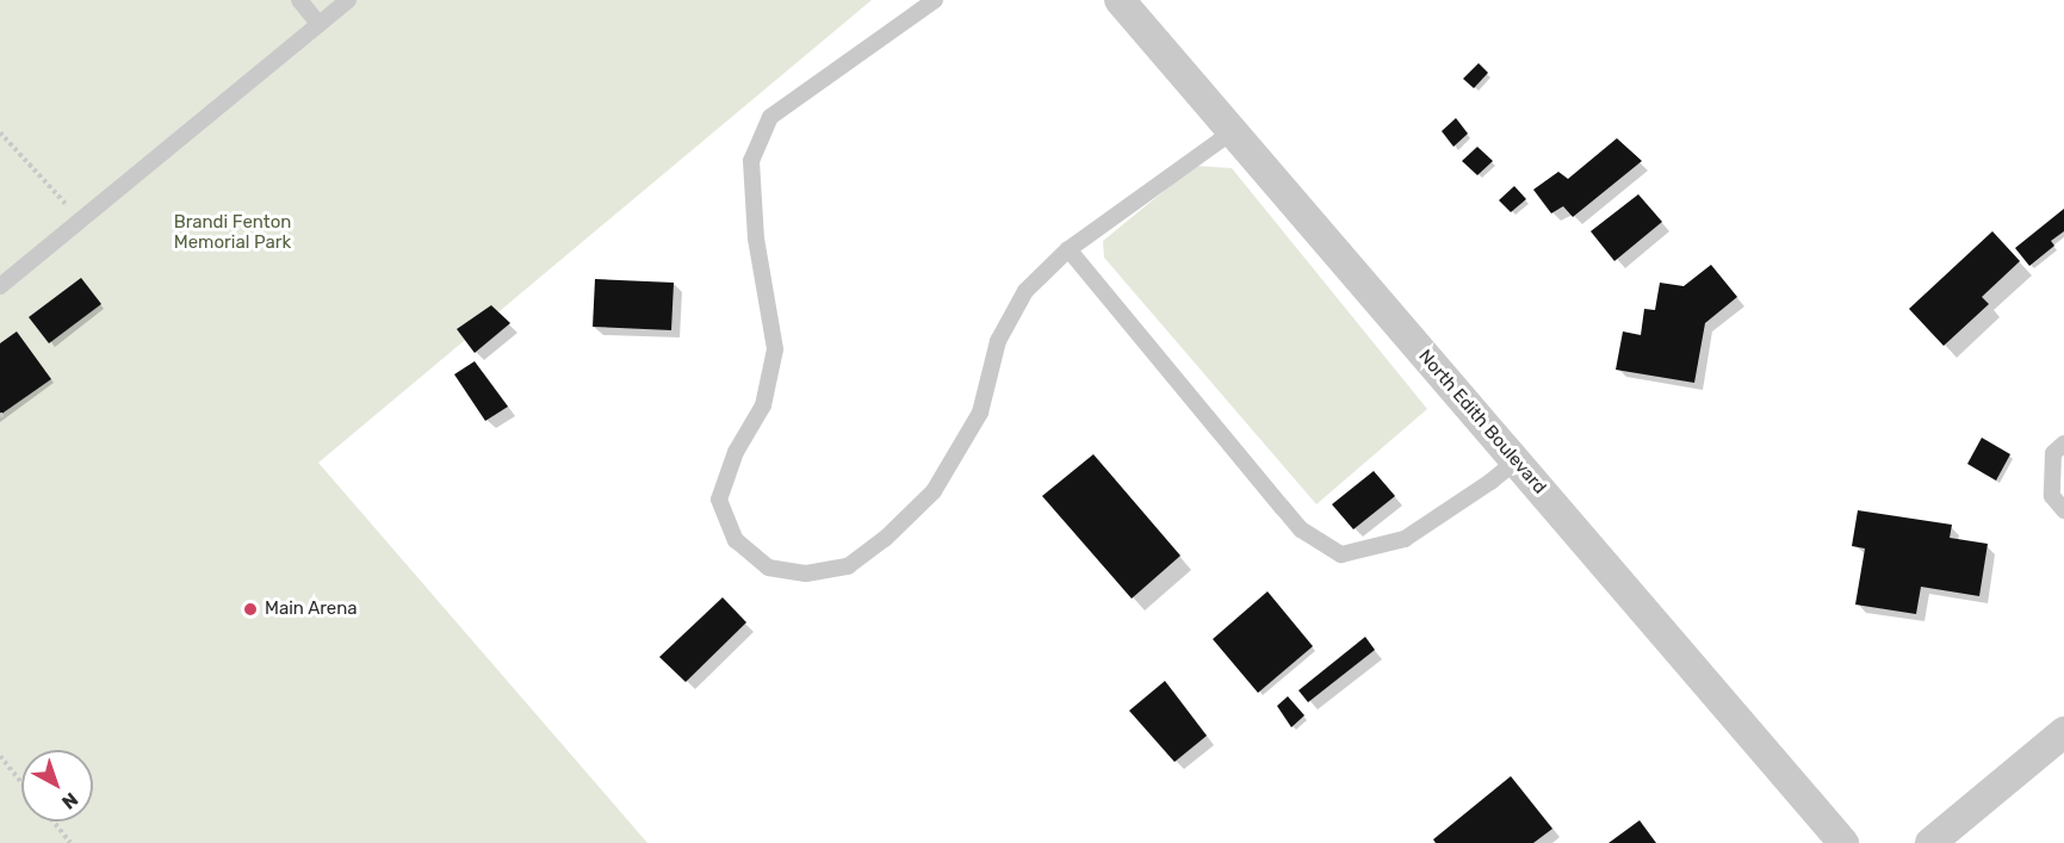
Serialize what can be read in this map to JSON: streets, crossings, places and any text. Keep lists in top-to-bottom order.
{
  "streets": {
    "street": ["North Edith Boulevard"]
  },
  "parks": ["Brandi Fenton Memorial Park"],
  "places": ["Main Arena"],
  "north": "bottom right"
}
